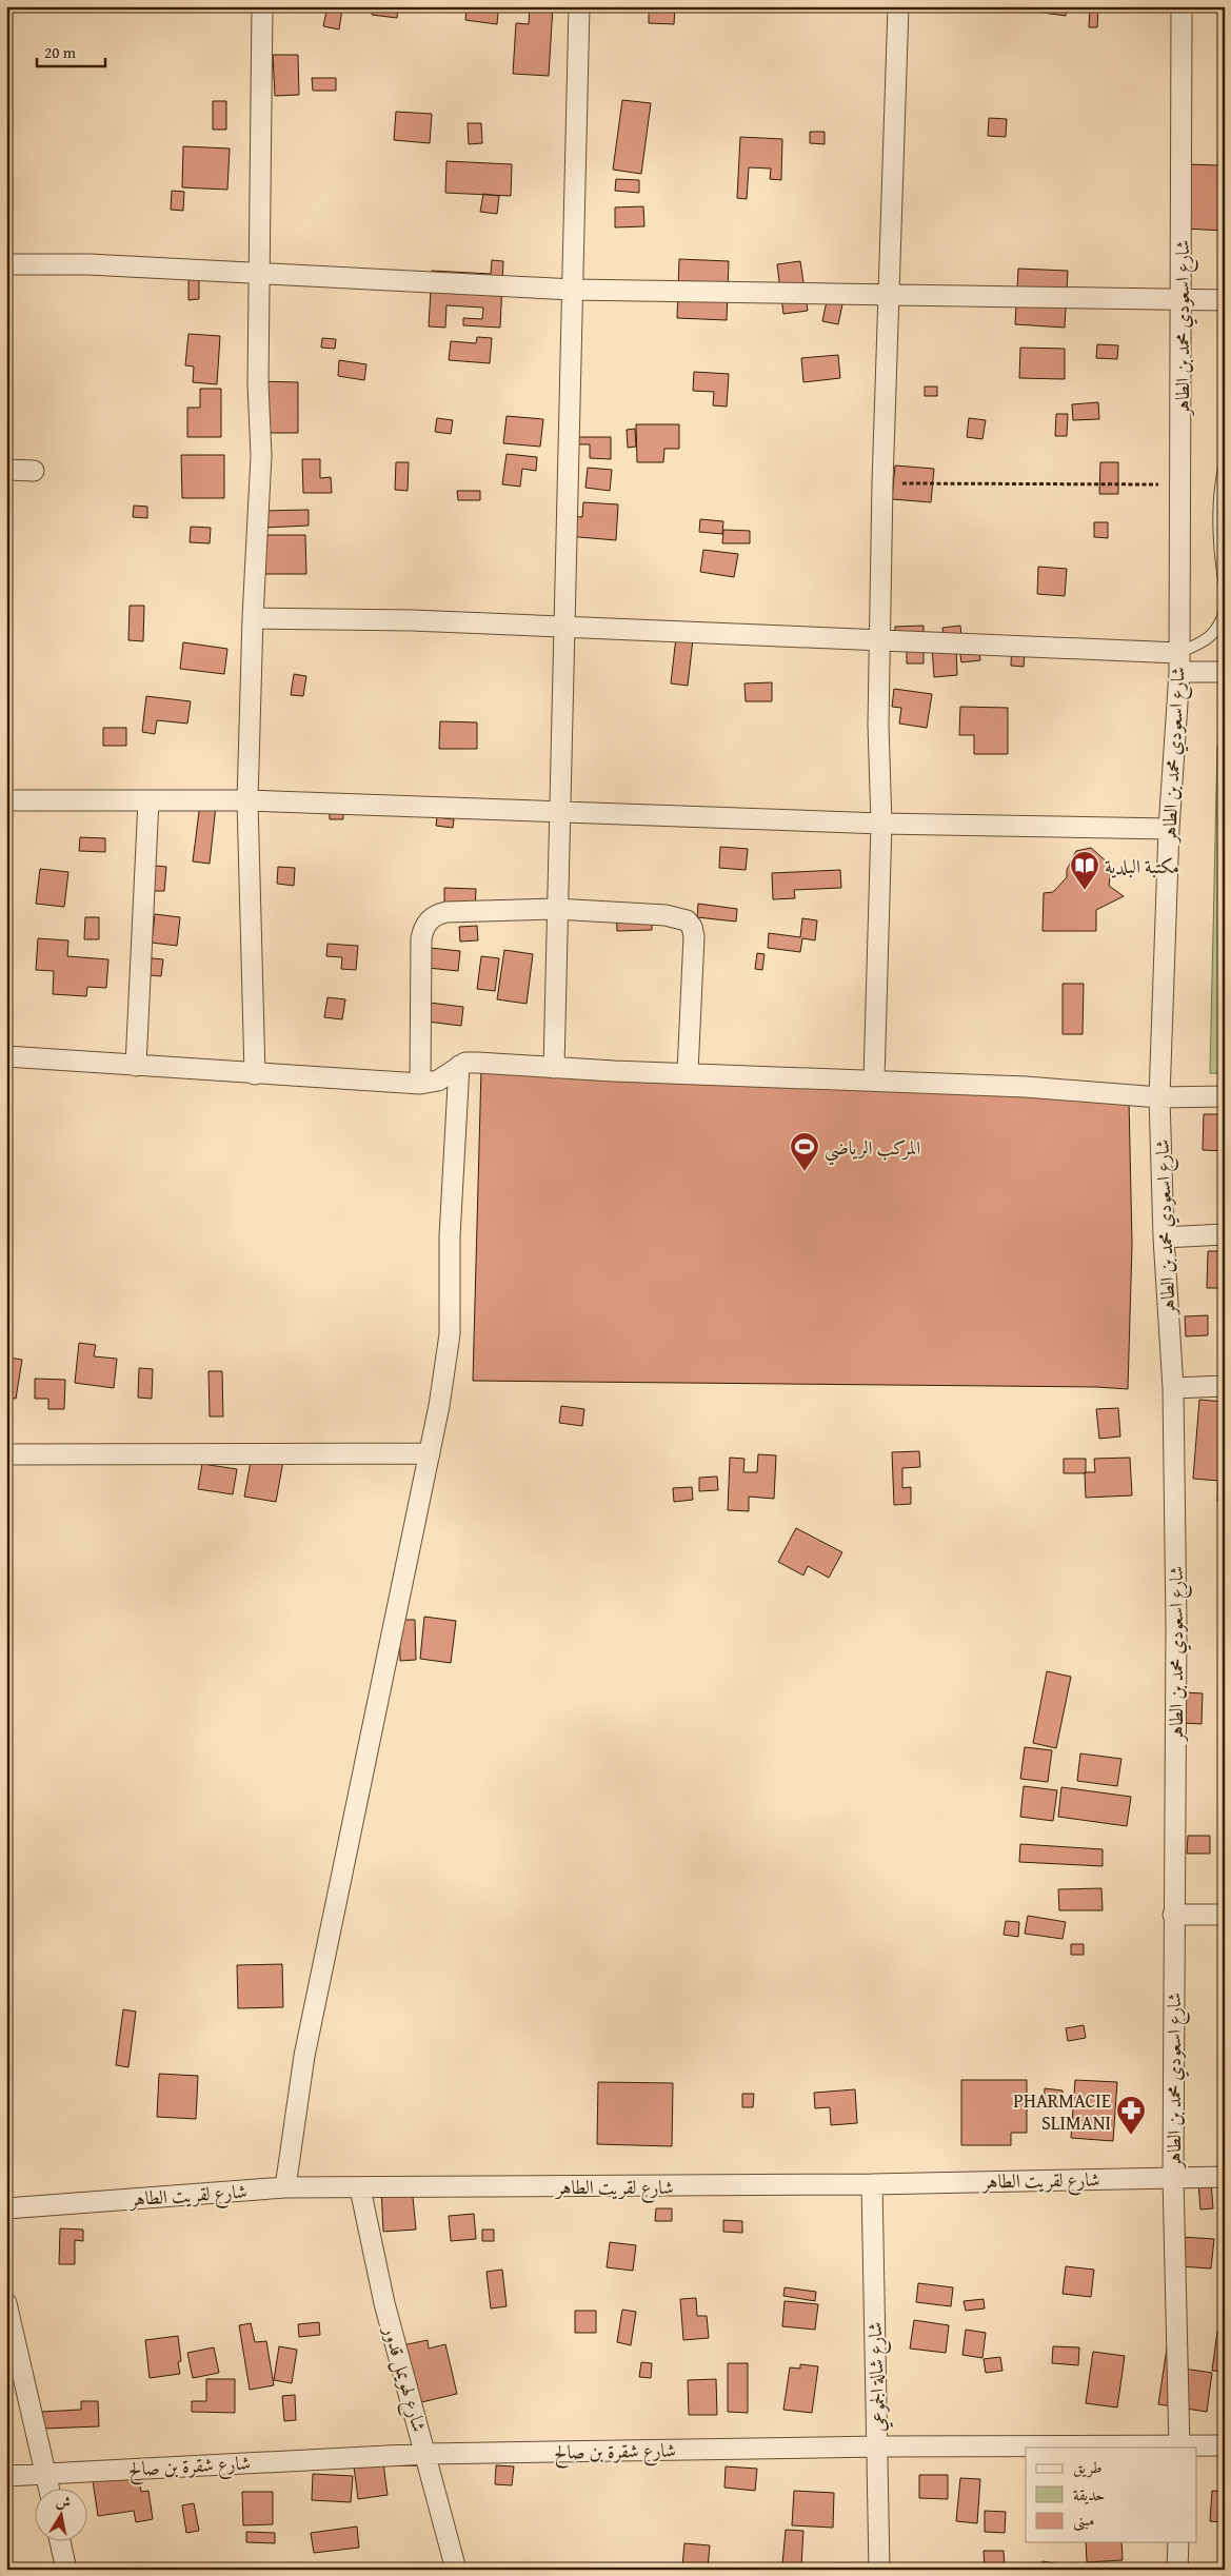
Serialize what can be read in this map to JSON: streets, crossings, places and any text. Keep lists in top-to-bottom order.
{
  "streets": {
    "street": [
      "شارع اسعودي محمد بن الطاهر",
      "شارع لقريت الطاهر",
      "شارع شالة الجموعي",
      "شارع لهويمل قدور",
      "شارع شقرة بن صالح"
    ]
  },
  "crossings": [
    ["شارع اسعودي محمد بن الطاهر", "شارع لقريت الطاهر"],
    ["شارع اسعودي محمد بن الطاهر", "شارع شقرة بن صالح"],
    ["شارع لقريت الطاهر", "شارع شالة الجموعي"],
    ["شارع لقريت الطاهر", "شارع لهويمل قدور"],
    ["شارع شالة الجموعي", "شارع شقرة بن صالح"],
    ["شارع لهويمل قدور", "شارع شقرة بن صالح"]
  ],
  "places": {
    "library": ["مكتبة البلدية"],
    "sports": ["المركب الرياضي"],
    "pharmacy": ["PHARMACIE SLIMANI"]
  },
  "legend": ["طريق", "حديقة", "مبنى"],
  "scale_bar": "20 m",
  "north": "top"
}
